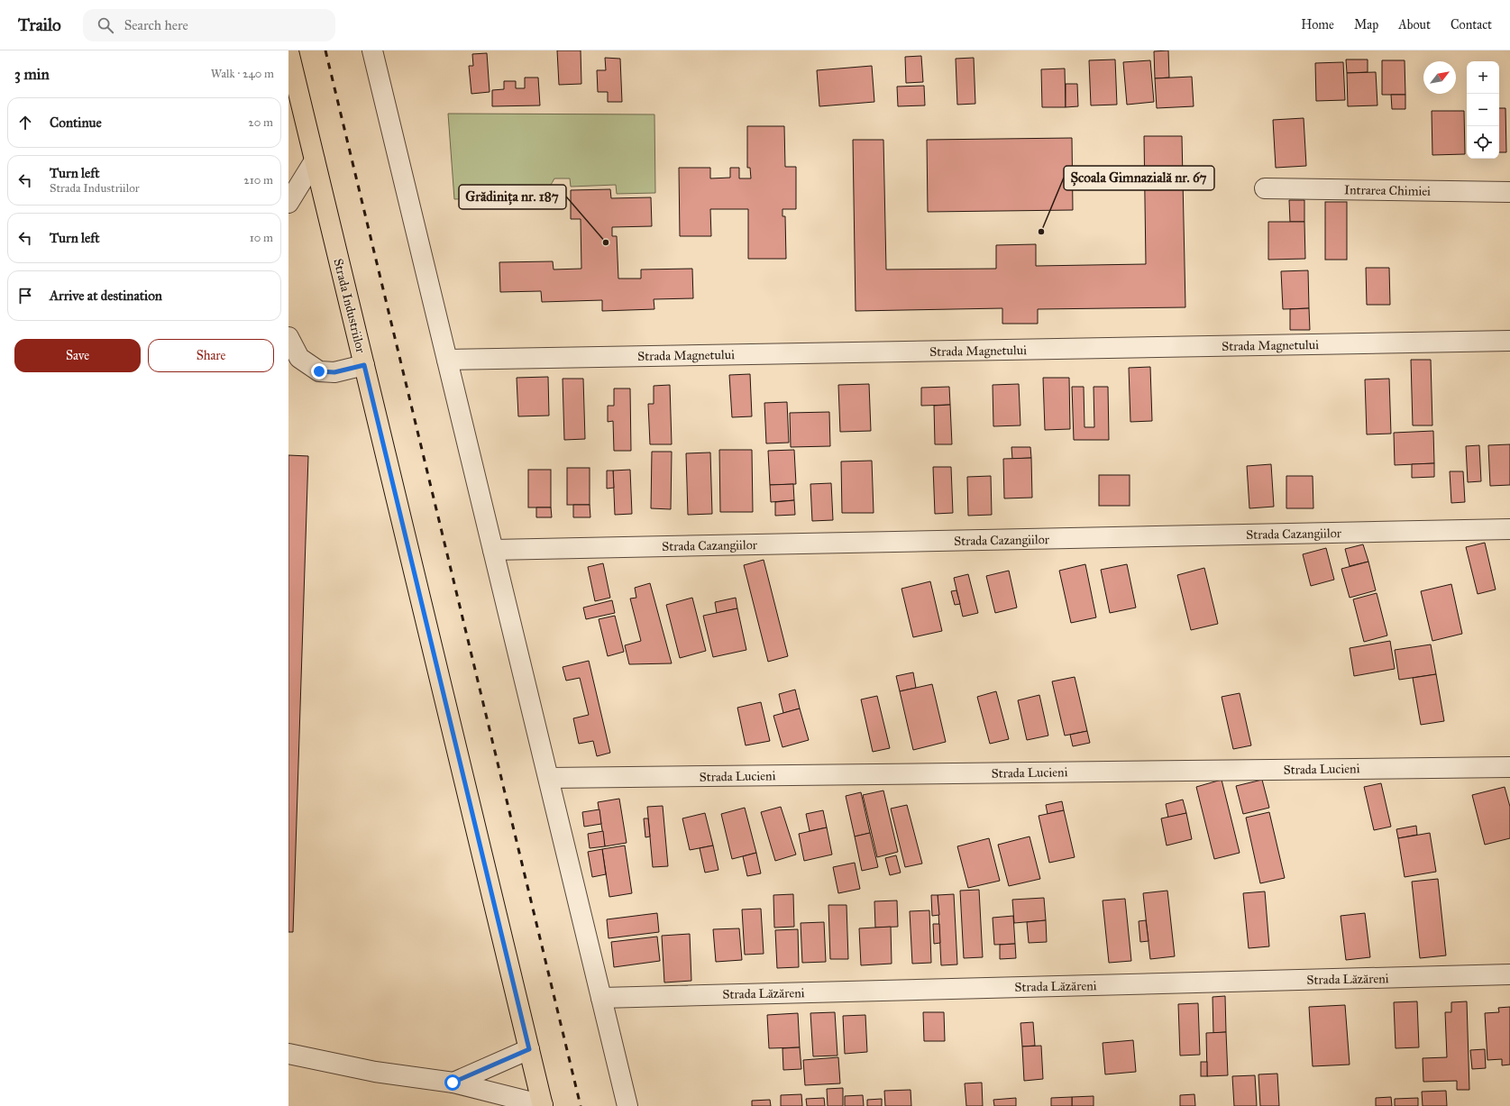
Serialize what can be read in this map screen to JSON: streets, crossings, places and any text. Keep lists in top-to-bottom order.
{
  "streets": {
    "main road": ["Strada Industriilor"],
    "street": [
      "Intrarea Chimiei",
      "Strada Magnetului",
      "Strada Cazangiilor",
      "Strada Lucieni",
      "Strada Lăzăreni"
    ]
  },
  "places": ["Școala Gimnazială nr. 67", "Grădinița nr. 187"],
  "north": "top right",
  "page": {
    "header": "Trailo",
    "search": "Search here",
    "nav": [
      "Home",
      "Map",
      "About",
      "Contact"
    ],
    "heading": ["3 min", "Walk · 240 m"],
    "map_buttons": ["+", "−"],
    "list": [
      ["Continue", "20 m"],
      ["Turn left", "Strada Industriilor", "210 m"],
      ["Turn left", "10 m"],
      "Arrive at destination"
    ],
    "buttons": ["Save", "Share"]
  }
}
